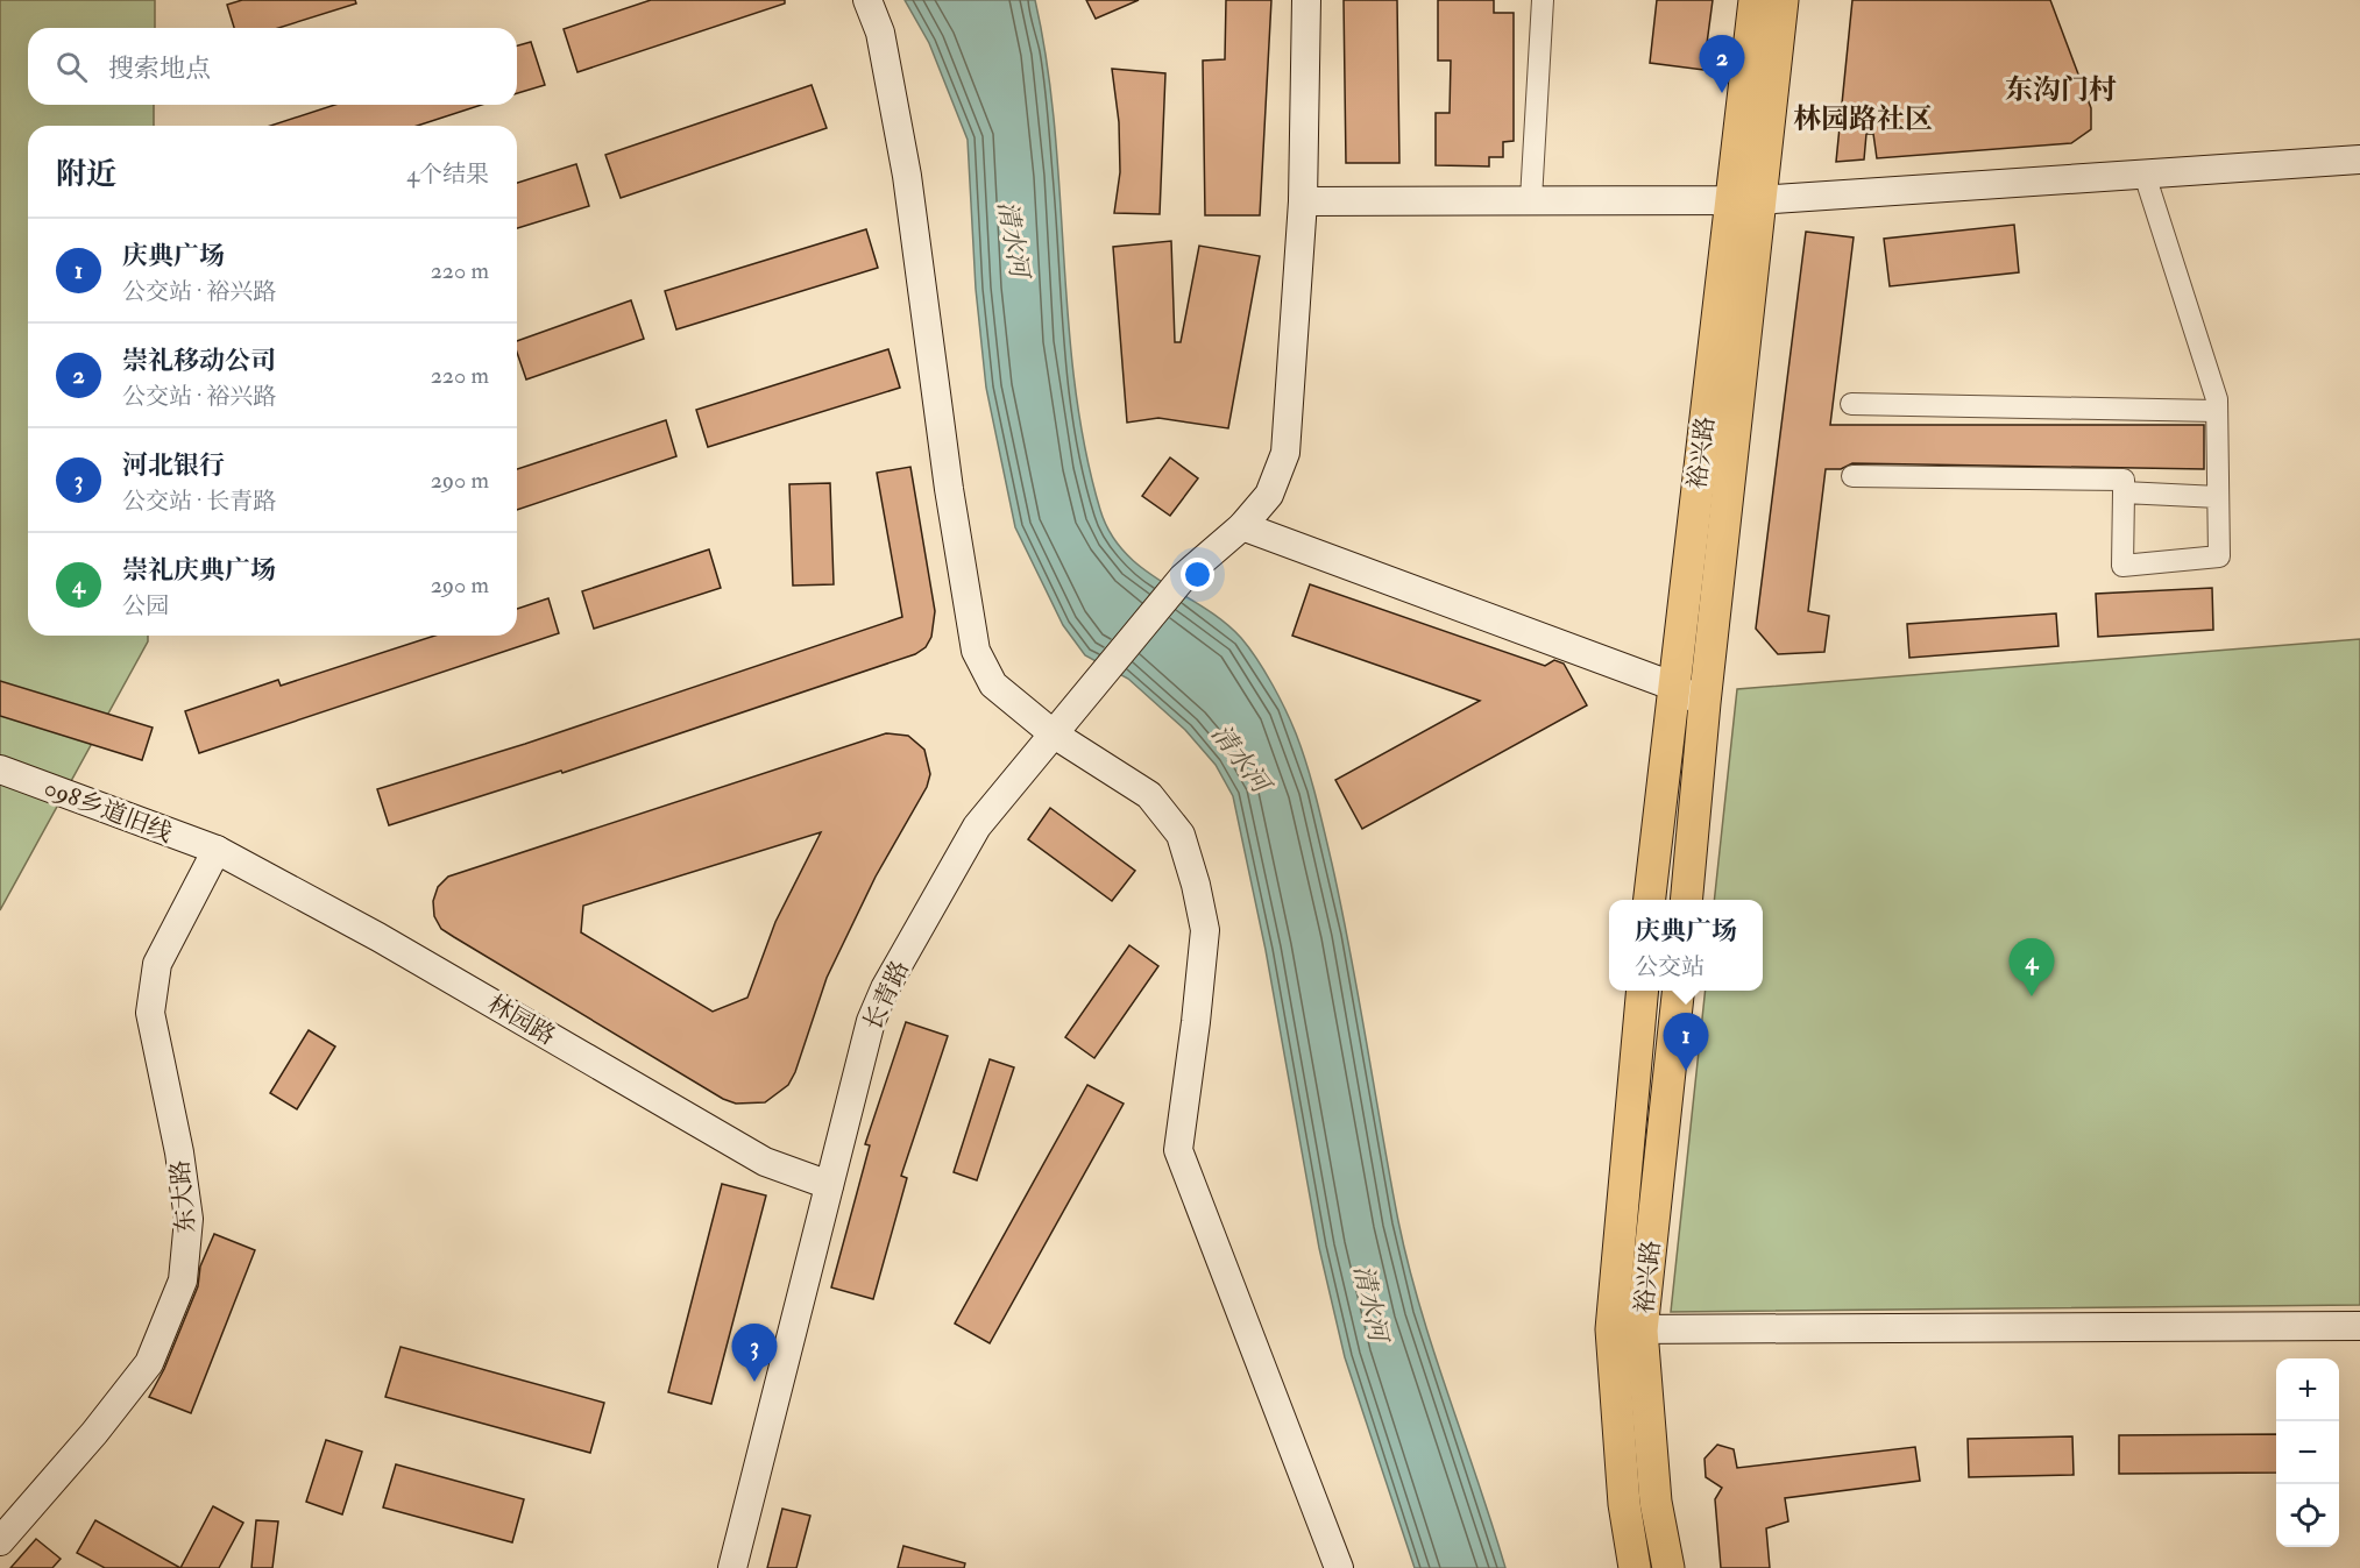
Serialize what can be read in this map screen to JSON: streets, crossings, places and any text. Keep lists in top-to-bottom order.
{
  "streets": {
    "main road": ["裕兴路"],
    "street": [
      "098乡道旧线",
      "长青路",
      "林园路",
      "东大路"
    ]
  },
  "crossings": [
    ["098乡道旧线", "林园路"],
    ["098乡道旧线", "东大路"],
    ["长青路", "林园路"],
    ["林园路", "东大路"]
  ],
  "districts": ["东沟门村", "林园路社区"],
  "water": ["清水河"],
  "page": {
    "search": "搜索地点",
    "pins": [
      "2",
      "4",
      "1",
      "3"
    ],
    "heading": ["附近", "4个结果"],
    "list": [
      {
        "mark": "1",
        "name": "庆典广场",
        "note": "公交站 · 裕兴路",
        "value": "220 m"
      },
      {
        "mark": "2",
        "name": "崇礼移动公司",
        "note": "公交站 · 裕兴路",
        "value": "220 m"
      },
      {
        "mark": "3",
        "name": "河北银行",
        "note": "公交站 · 长青路",
        "value": "290 m"
      },
      {
        "mark": "4",
        "name": "崇礼庆典广场",
        "note": "公园",
        "value": "290 m"
      }
    ],
    "popup": ["庆典广场", "公交站"],
    "map_buttons": ["+", "−"]
  }
}
